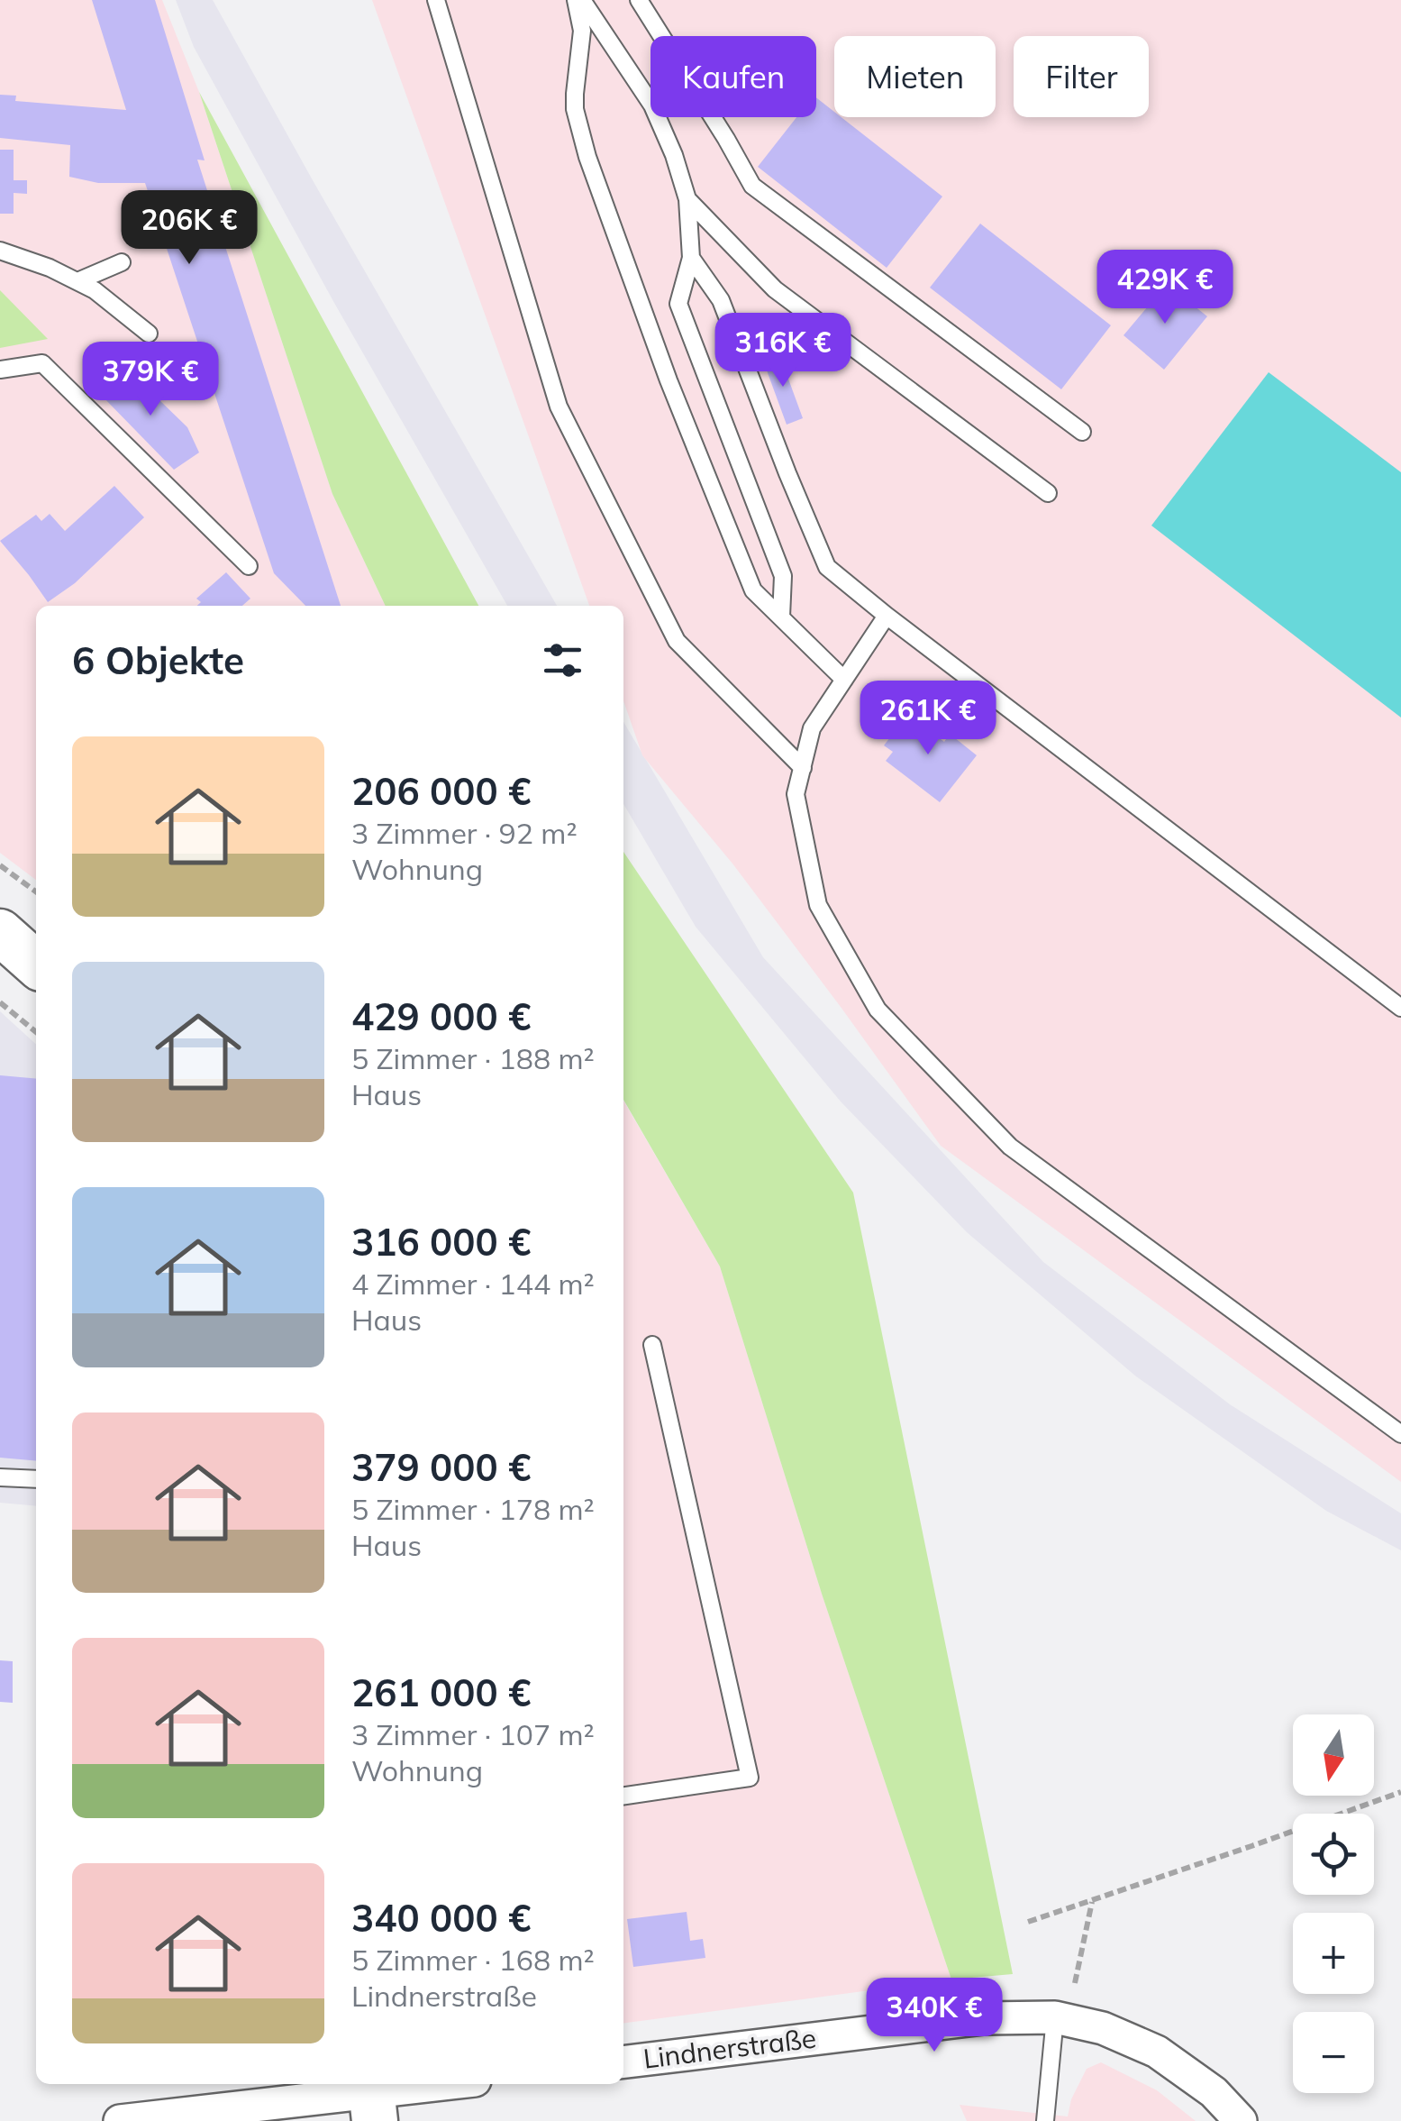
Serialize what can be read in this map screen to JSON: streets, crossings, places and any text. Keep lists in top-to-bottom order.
{
  "streets": {
    "street": ["Lindnerstraße"]
  },
  "north": "bottom",
  "page": {
    "chip": ["Kaufen", "Mieten", "Filter"],
    "price": [
      "206K €",
      "429K €",
      "316K €",
      "379K €",
      "261K €",
      "340K €"
    ],
    "heading": "6 Objekte",
    "list": [
      {
        "name": "206 000 €",
        "note": "3 Zimmer · 92 m² · Wohnung"
      },
      {
        "name": "429 000 €",
        "note": "5 Zimmer · 188 m² · Haus"
      },
      {
        "name": "316 000 €",
        "note": "4 Zimmer · 144 m² · Haus"
      },
      {
        "name": "379 000 €",
        "note": "5 Zimmer · 178 m² · Haus"
      },
      {
        "name": "261 000 €",
        "note": "3 Zimmer · 107 m² · Wohnung"
      },
      {
        "name": "340 000 €",
        "note": "5 Zimmer · 168 m² · Lindnerstraße"
      }
    ],
    "map_buttons": ["+", "−"]
  }
}
